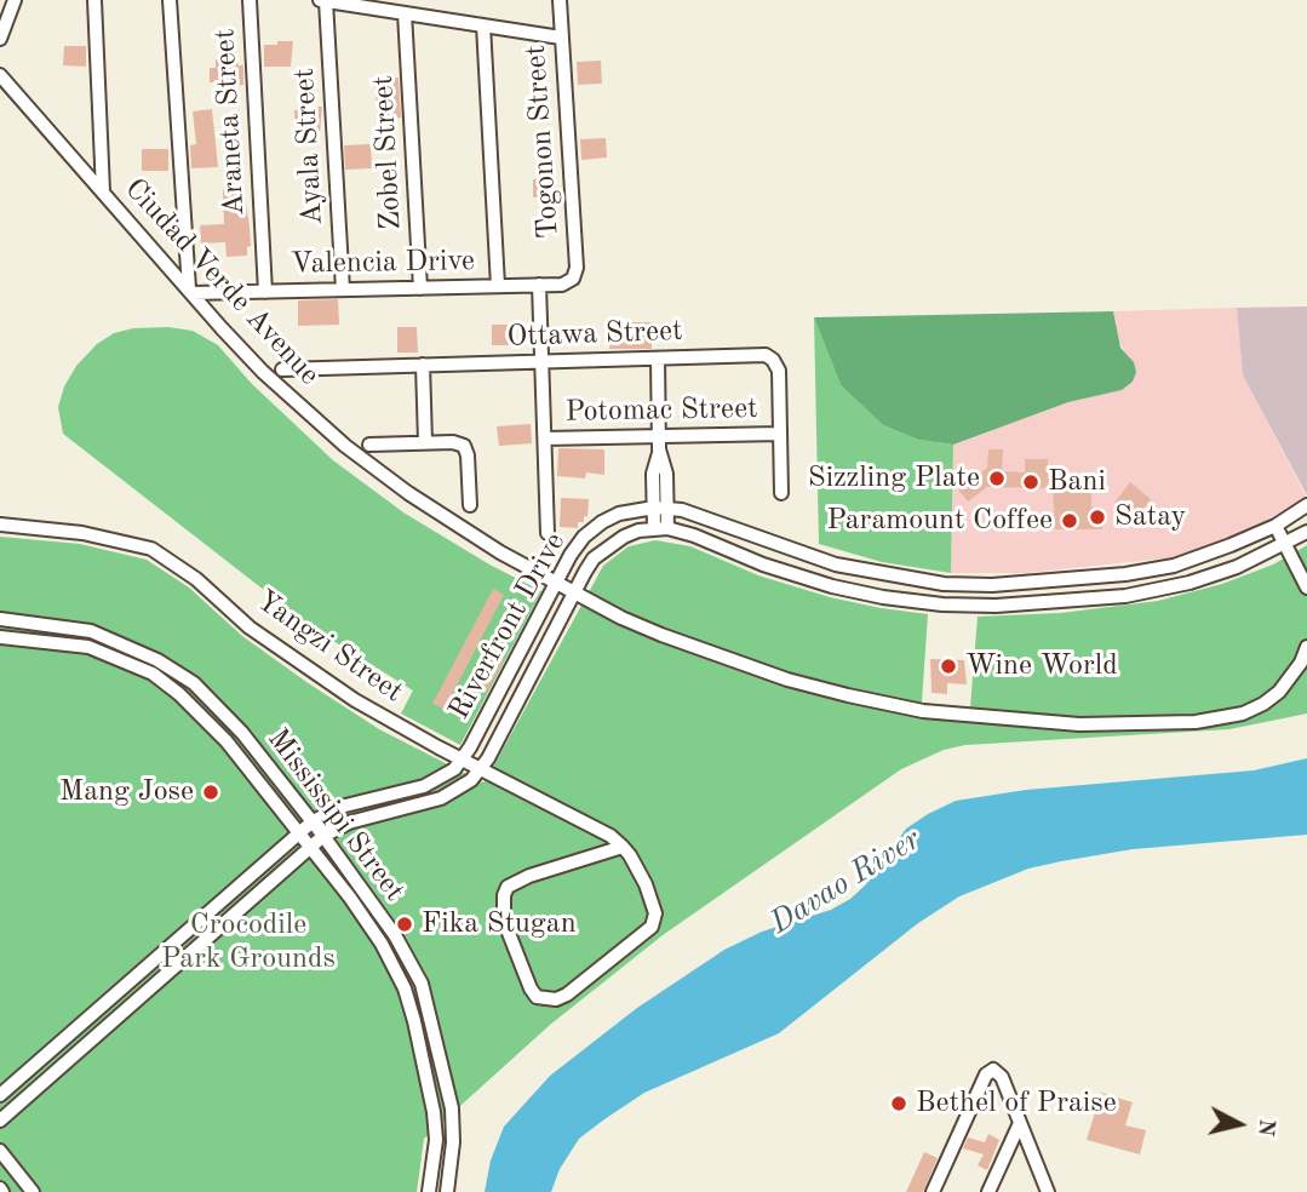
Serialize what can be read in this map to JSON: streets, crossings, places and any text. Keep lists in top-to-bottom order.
{
  "streets": {
    "street": [
      "Araneta Street",
      "Togonon Street",
      "Ayala Street",
      "Zobel Street",
      "Valencia Drive",
      "Ciudad Verde Avenue",
      "Ottawa Street",
      "Potomac Street",
      "Riverfront Drive",
      "Yangzi Street",
      "Mississipi Street"
    ]
  },
  "crossings": [
    ["Araneta Street", "Valencia Drive"],
    ["Togonon Street", "Valencia Drive"],
    ["Ayala Street", "Valencia Drive"],
    ["Zobel Street", "Valencia Drive"],
    ["Valencia Drive", "Ciudad Verde Avenue"],
    ["Ciudad Verde Avenue", "Riverfront Drive"],
    ["Ottawa Street", "Potomac Street"],
    ["Riverfront Drive", "Yangzi Street"],
    ["Riverfront Drive", "Mississipi Street"]
  ],
  "water": ["Davao River"],
  "parks": ["Crocodile Park Grounds"],
  "places": [
    "Sizzling Plate",
    "Bani",
    "Satay",
    "Paramount Coffee",
    "Wine World",
    "Mang Jose",
    "Fika Stugan",
    "Bethel of Praise"
  ],
  "north": "right"
}
